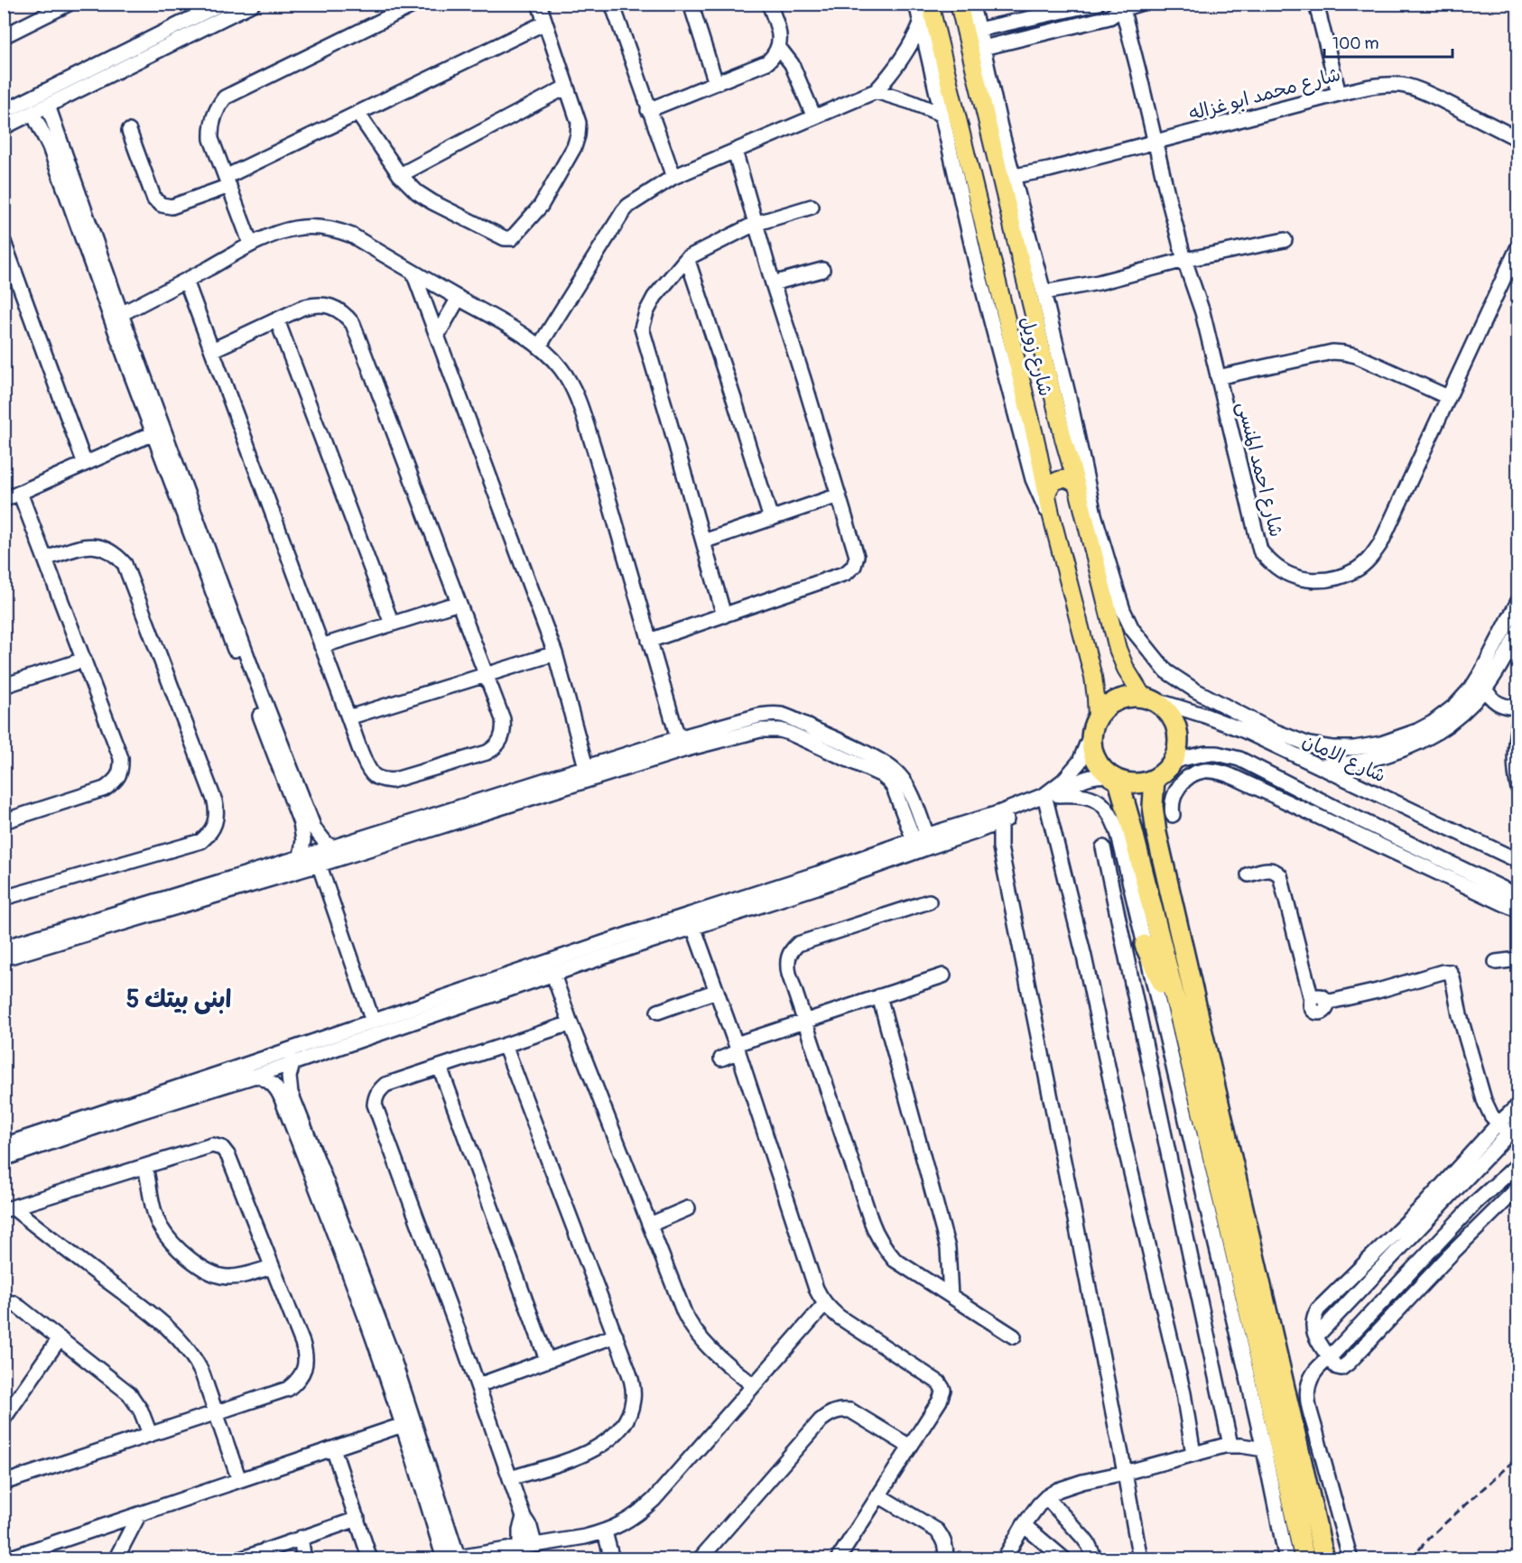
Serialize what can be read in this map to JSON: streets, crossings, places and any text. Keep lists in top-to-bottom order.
{
  "streets": {
    "main road": ["شارع زويل"],
    "street": ["شارع محمد ابو غزاله", "شارع احمد المنسى", "شارع الامان"]
  },
  "crossings": [
    ["شارع محمد ابو غزاله", "شارع احمد المنسى"],
    ["شارع زويل", "شارع الامان"]
  ],
  "districts": ["ابنى بيتك 5"],
  "scale_bar": "100 m"
}
